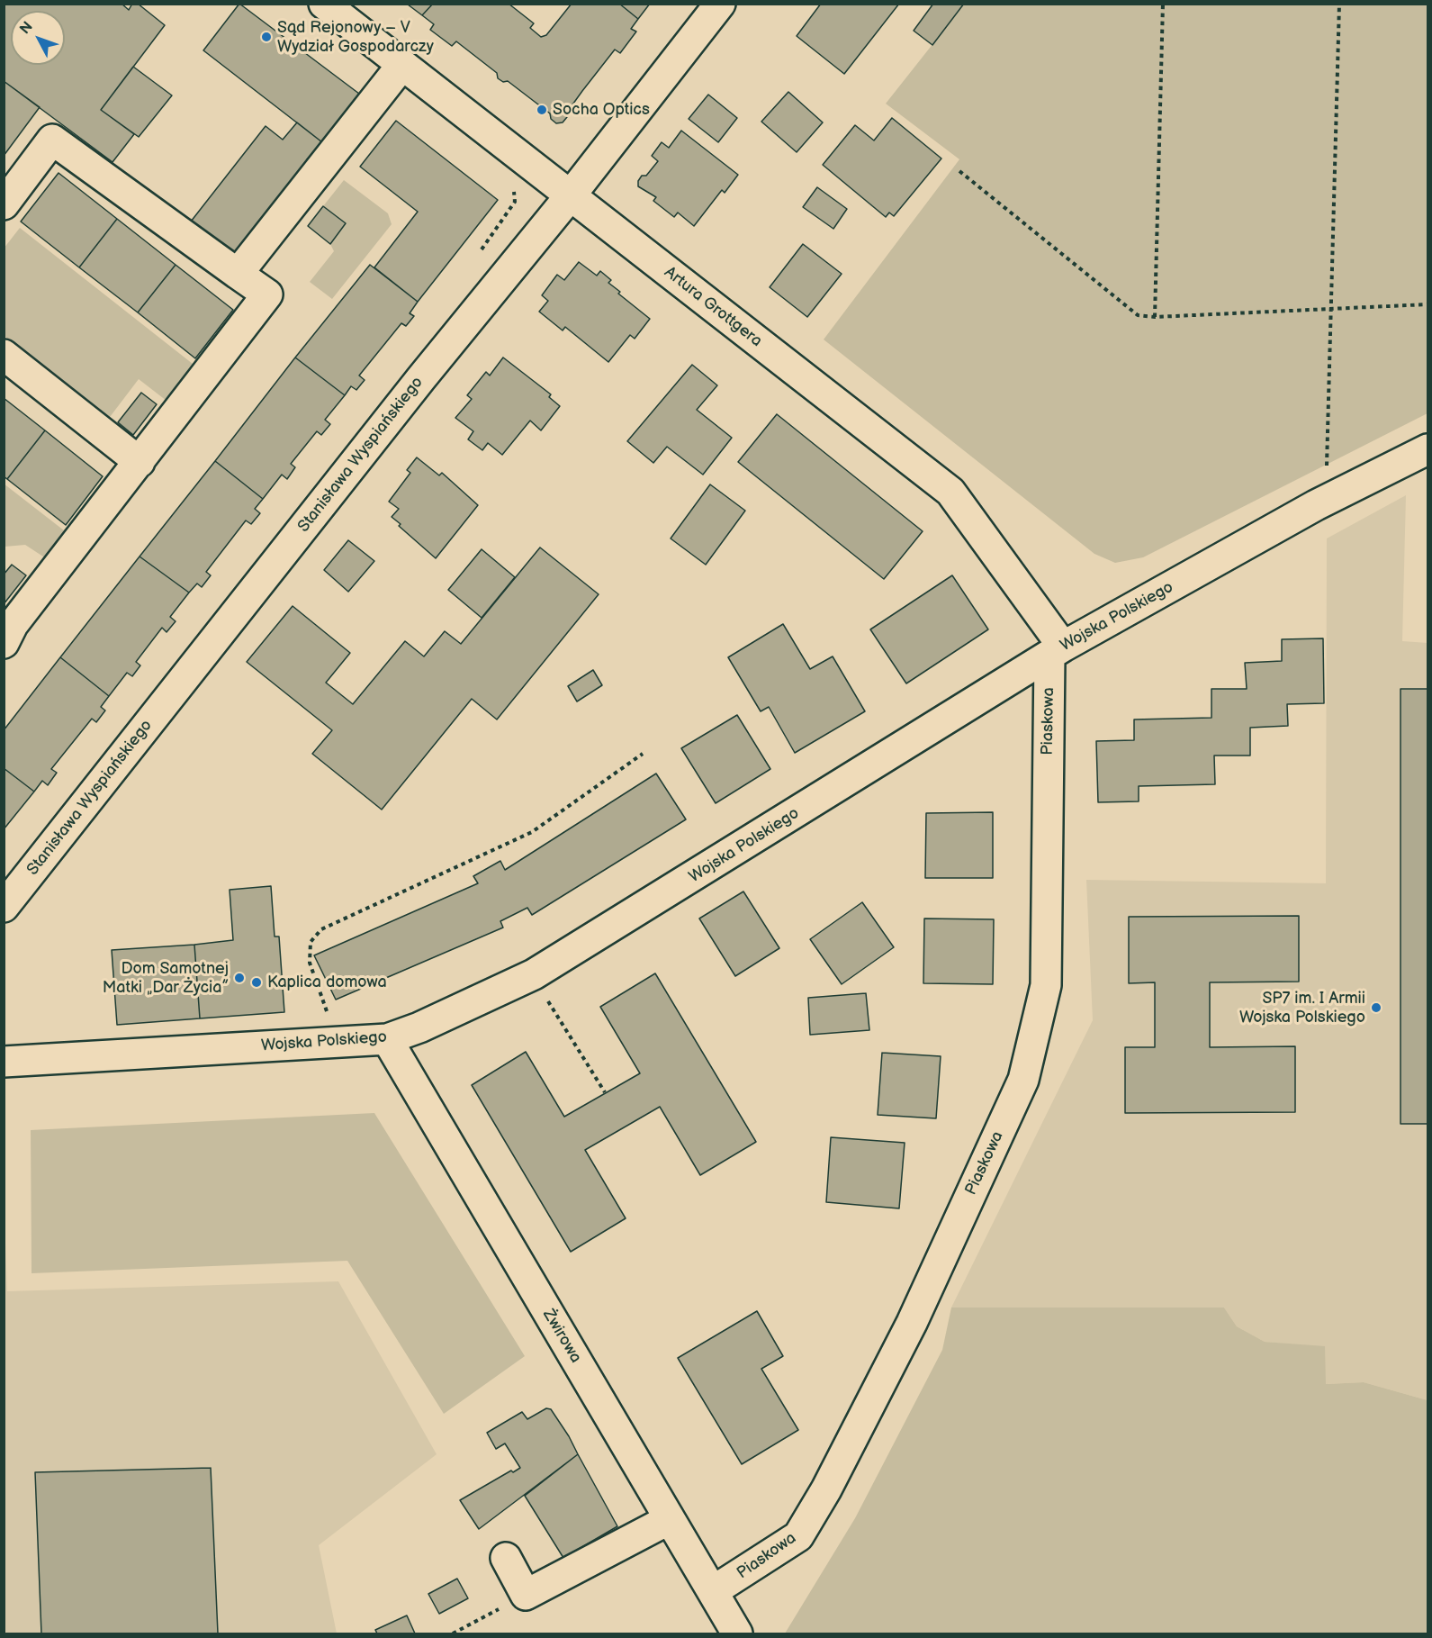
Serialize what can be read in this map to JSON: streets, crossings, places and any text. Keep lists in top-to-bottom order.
{
  "streets": {
    "street": [
      "Artura Grottgera",
      "Stanisława Wyspiańskiego",
      "Wojska Polskiego",
      "Piaskowa",
      "Żwirowa"
    ]
  },
  "crossings": [
    ["Artura Grottgera", "Stanisława Wyspiańskiego"],
    ["Artura Grottgera", "Wojska Polskiego"],
    ["Artura Grottgera", "Piaskowa"],
    ["Wojska Polskiego", "Piaskowa"],
    ["Wojska Polskiego", "Żwirowa"],
    ["Piaskowa", "Żwirowa"]
  ],
  "places": [
    "Sąd Rejonowy – V Wydział Gospodarczy",
    "Socha Optics",
    "Dom Samotnej Matki „Dar Życia”",
    "Kaplica domowa",
    "SP7 im. I Armii Wojska Polskiego"
  ],
  "north": "top left"
}
